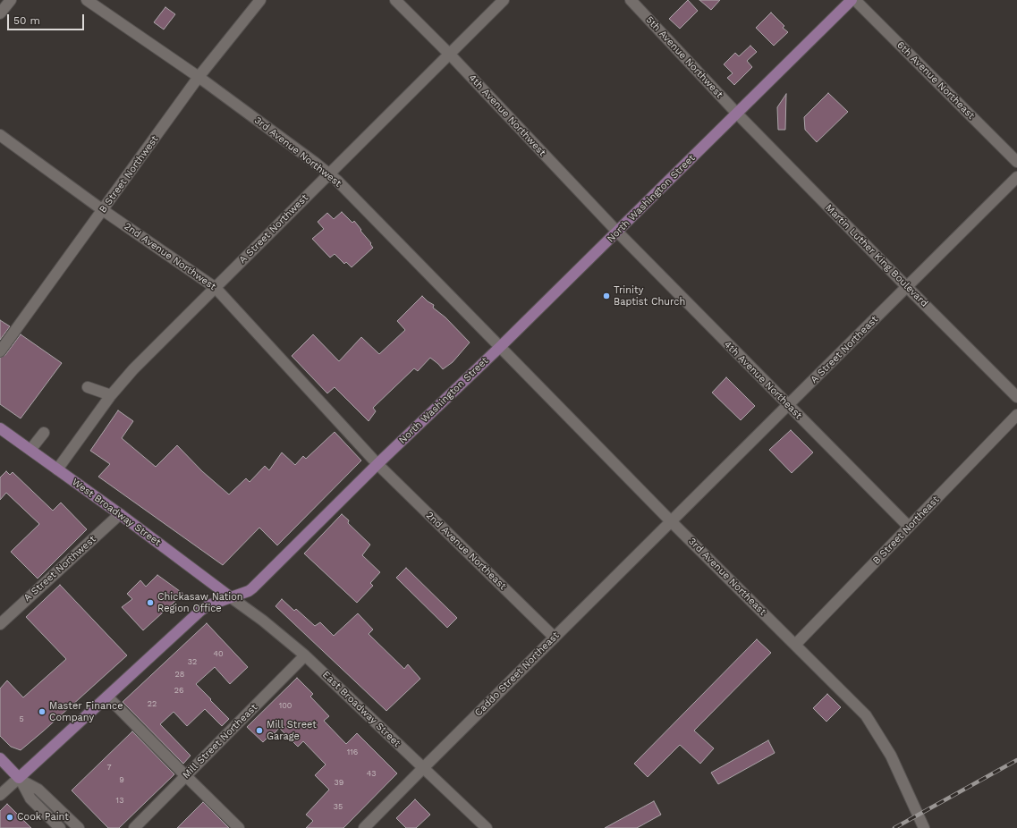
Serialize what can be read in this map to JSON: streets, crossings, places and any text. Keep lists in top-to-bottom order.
{
  "streets": {
    "main road": ["North Washington Street", "West Broadway Street"],
    "street": [
      "5th Avenue Northwest",
      "6th Avenue Northeast",
      "4th Avenue Northwest",
      "3rd Avenue Northwest",
      "B Street Northwest",
      "A Street Northwest",
      "Martin Luther King Boulevard",
      "2nd Avenue Northwest",
      "A Street Northeast",
      "4th Avenue Northeast",
      "B Street Northeast",
      "2nd Avenue Northeast",
      "3rd Avenue Northeast",
      "Caddo Street Northeast",
      "East Broadway Street",
      "Mill Street Northeast"
    ]
  },
  "crossings": [
    ["5th Avenue Northwest", "North Washington Street"],
    ["5th Avenue Northwest", "Martin Luther King Boulevard"],
    ["4th Avenue Northwest", "North Washington Street"],
    ["4th Avenue Northwest", "A Street Northwest"],
    ["4th Avenue Northwest", "4th Avenue Northeast"],
    ["3rd Avenue Northwest", "B Street Northwest"],
    ["3rd Avenue Northwest", "North Washington Street"],
    ["3rd Avenue Northwest", "A Street Northwest"],
    ["3rd Avenue Northwest", "3rd Avenue Northeast"],
    ["B Street Northwest", "2nd Avenue Northwest"],
    ["North Washington Street", "Martin Luther King Boulevard"],
    ["North Washington Street", "2nd Avenue Northwest"],
    ["North Washington Street", "4th Avenue Northeast"],
    ["North Washington Street", "West Broadway Street"],
    ["North Washington Street", "2nd Avenue Northeast"],
    ["North Washington Street", "3rd Avenue Northeast"],
    ["North Washington Street", "East Broadway Street"],
    ["A Street Northwest", "2nd Avenue Northwest"],
    ["A Street Northwest", "West Broadway Street"],
    ["Martin Luther King Boulevard", "A Street Northeast"],
    ["2nd Avenue Northwest", "2nd Avenue Northeast"],
    ["A Street Northeast", "4th Avenue Northeast"],
    ["A Street Northeast", "3rd Avenue Northeast"],
    ["A Street Northeast", "Caddo Street Northeast"],
    ["4th Avenue Northeast", "B Street Northeast"],
    ["West Broadway Street", "East Broadway Street"],
    ["B Street Northeast", "3rd Avenue Northeast"],
    ["2nd Avenue Northeast", "Caddo Street Northeast"],
    ["3rd Avenue Northeast", "Caddo Street Northeast"],
    ["Caddo Street Northeast", "East Broadway Street"],
    ["East Broadway Street", "Mill Street Northeast"]
  ],
  "places": [
    "Trinity Baptist Church",
    "Chickasaw Nation Region Office",
    "Master Finance Company",
    "Mill Street Garage",
    "Cook Paint"
  ],
  "house_numbers": [
    "40",
    "32",
    "28",
    "26",
    "22",
    "100",
    "5",
    "116",
    "7",
    "43",
    "9",
    "39",
    "13",
    "35"
  ],
  "scale_bar": "50 m"
}
